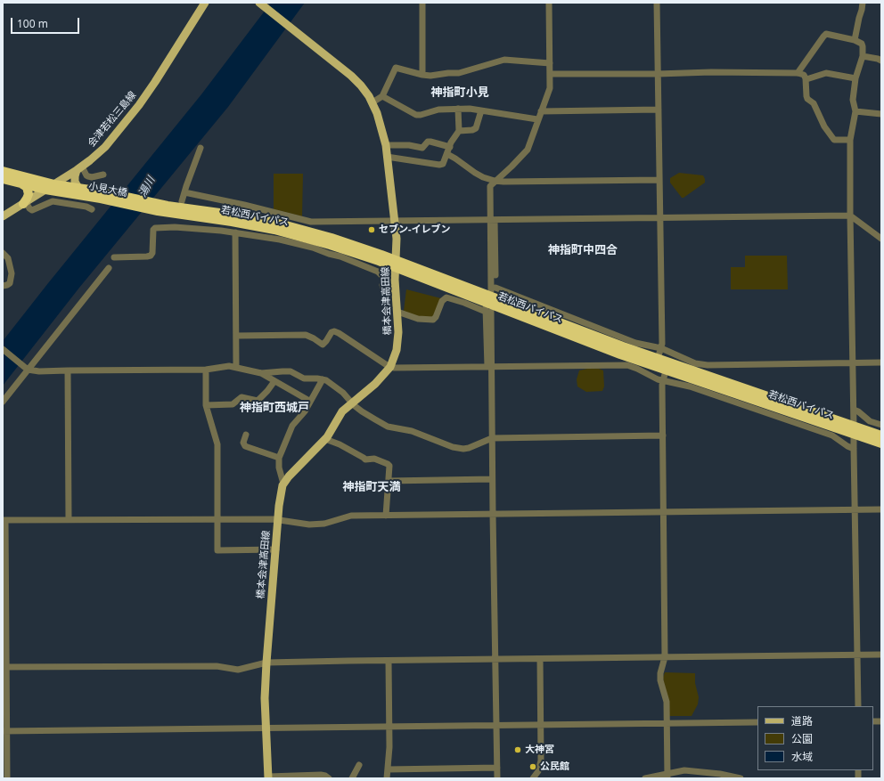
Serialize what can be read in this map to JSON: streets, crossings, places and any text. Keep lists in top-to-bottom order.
{
  "streets": {
    "highway": ["小見大橋", "若松西バイパス"],
    "main road": ["会津若松三島線", "橋本会津高田線"]
  },
  "crossings": [
    ["会津若松三島線", "小見大橋"],
    ["小見大橋", "若松西バイパス"],
    ["若松西バイパス", "橋本会津高田線"]
  ],
  "districts": [
    "神指町小見",
    "神指町中四合",
    "神指町西城戸",
    "神指町天満"
  ],
  "water": ["湯川"],
  "places": ["セブン-イレブン", "大神宮", "公民館"],
  "legend": ["道路", "公園", "水域"],
  "scale_bar": "100 m"
}
